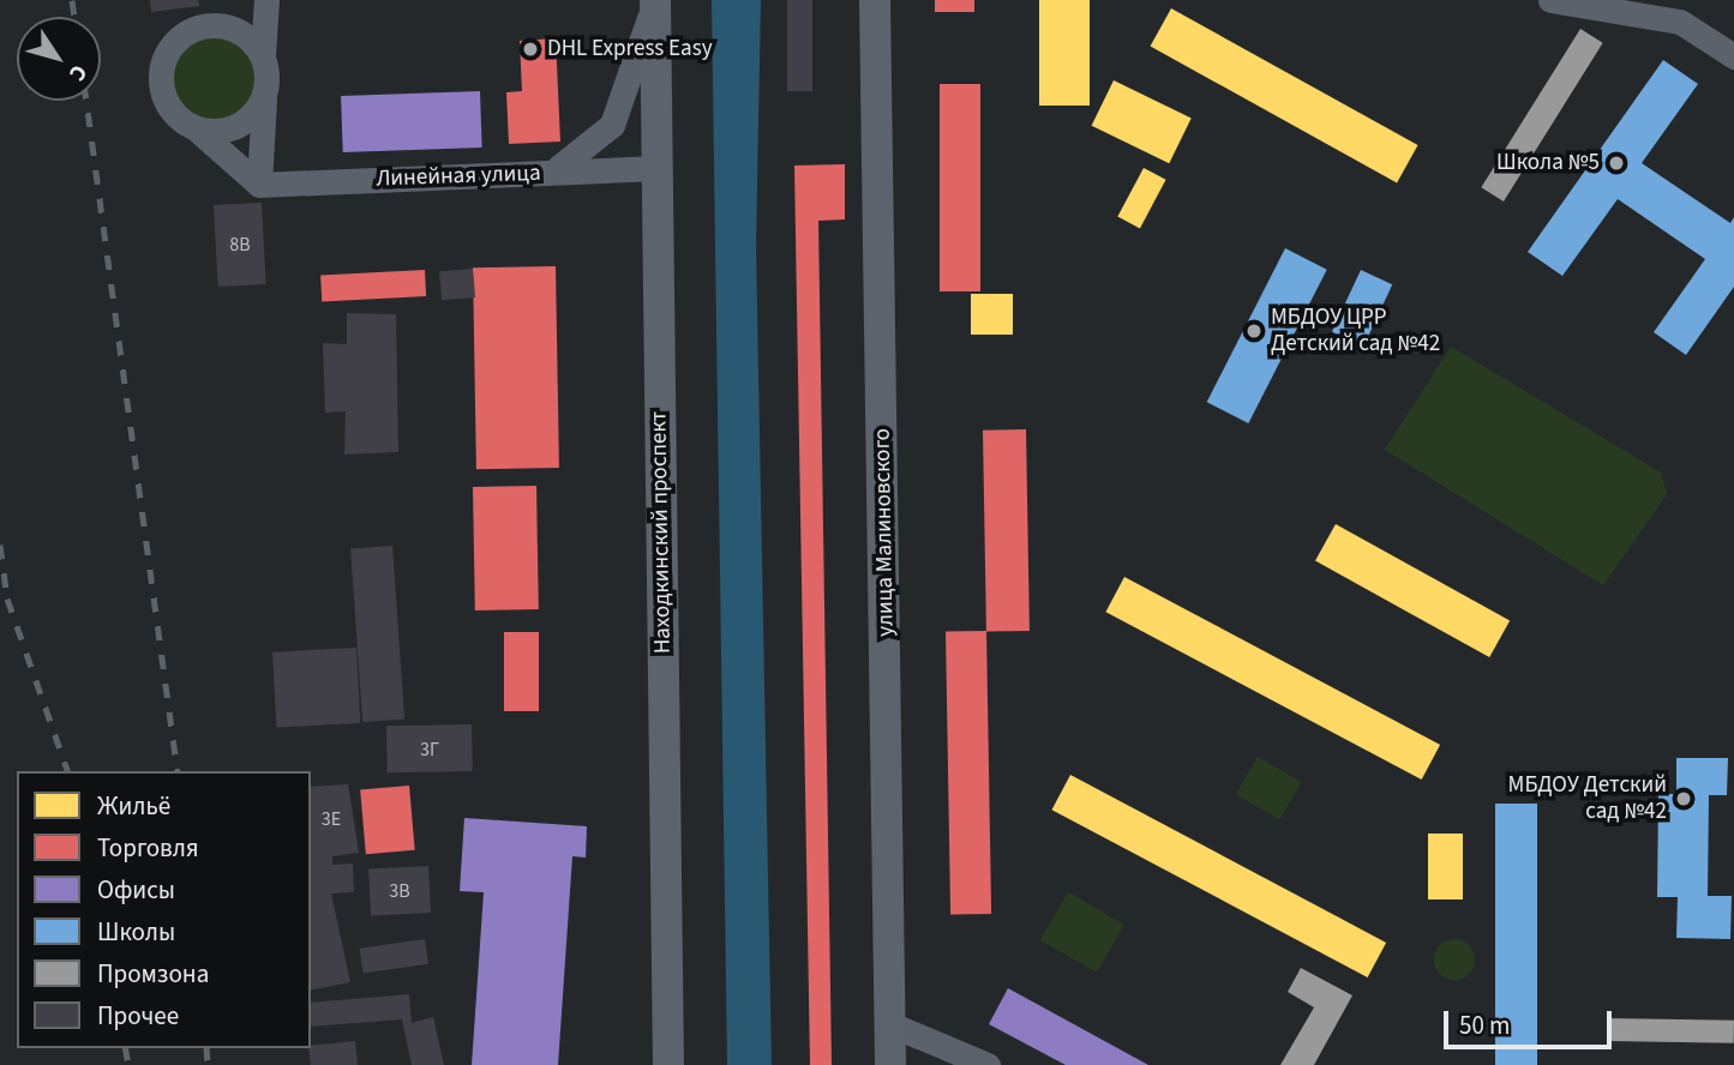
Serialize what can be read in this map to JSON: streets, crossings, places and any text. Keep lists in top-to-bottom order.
{
  "streets": {
    "main road": ["Находкинский проспект", "улица Малиновского"],
    "street": ["Линейная улица"]
  },
  "crossings": [
    ["Линейная улица", "Находкинский проспект"]
  ],
  "places": [
    "DHL Express Easy",
    "Школа №5",
    "МБДОУ ЦРР Детский сад №42",
    "МБДОУ Детский сад №42"
  ],
  "house_numbers": [
    "8В",
    "3Г",
    "3Е",
    "3В"
  ],
  "legend": [
    "Жильё",
    "Торговля",
    "Офисы",
    "Школы",
    "Промзона",
    "Прочее"
  ],
  "scale_bar": "50 m",
  "north": "bottom right"
}
